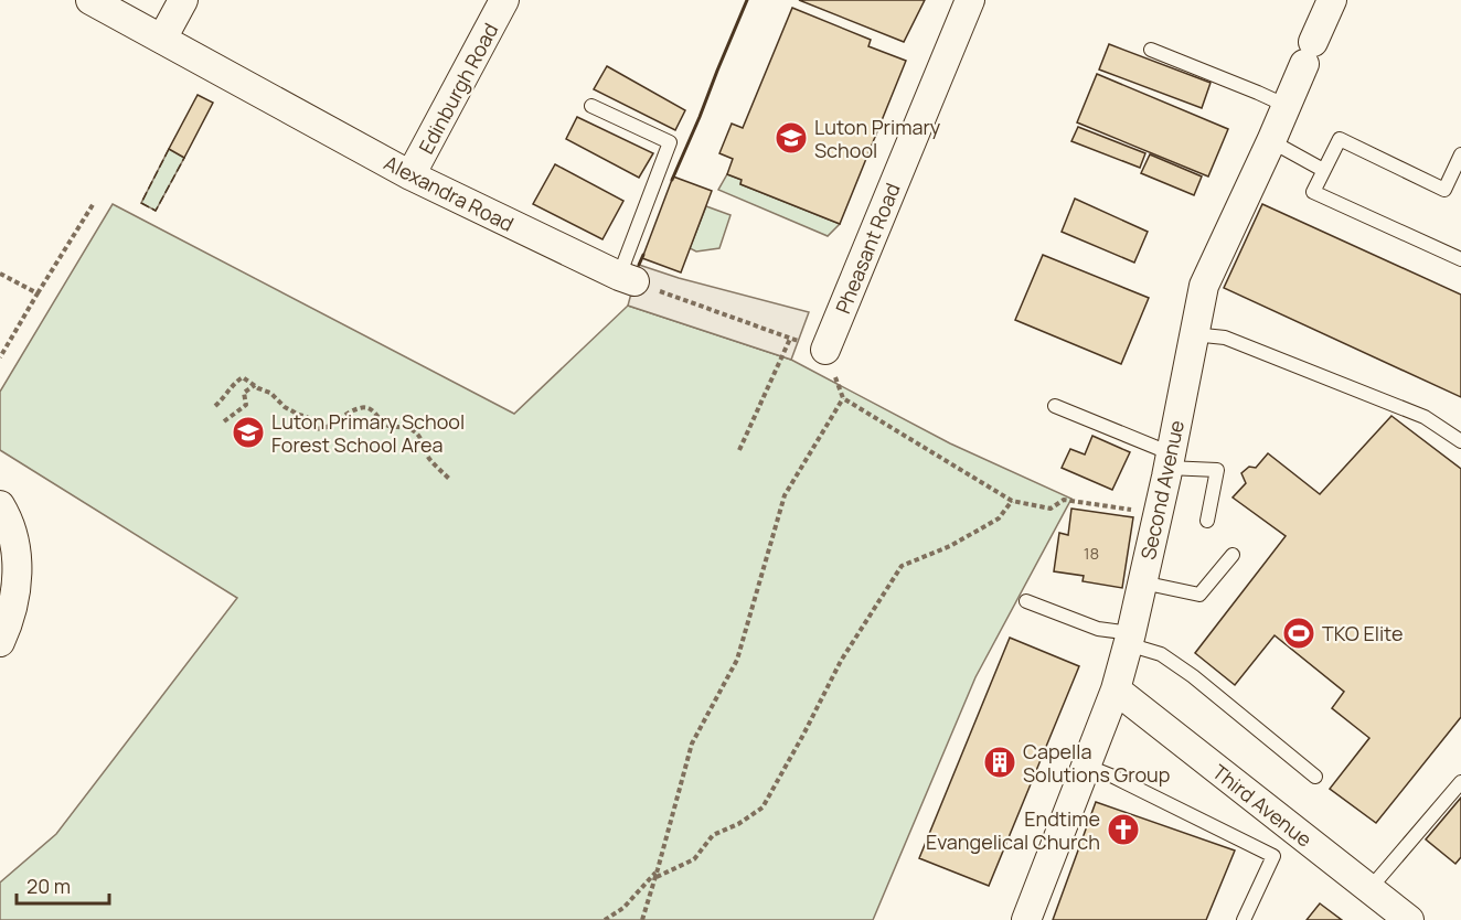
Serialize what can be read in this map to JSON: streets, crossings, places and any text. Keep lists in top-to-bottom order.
{
  "streets": {
    "street": [
      "Edinburgh Road",
      "Alexandra Road",
      "Pheasant Road",
      "Second Avenue",
      "Third Avenue"
    ]
  },
  "crossings": [
    ["Edinburgh Road", "Alexandra Road"],
    ["Second Avenue", "Third Avenue"]
  ],
  "places": {
    "school or university": ["Luton Primary School", "Luton Primary School Forest School Area"],
    "sports": ["TKO Elite"],
    "building": ["Capella Solutions Group"],
    "church": ["Endtime Evangelical Church"]
  },
  "house_numbers": ["18"],
  "scale_bar": "20 m"
}
